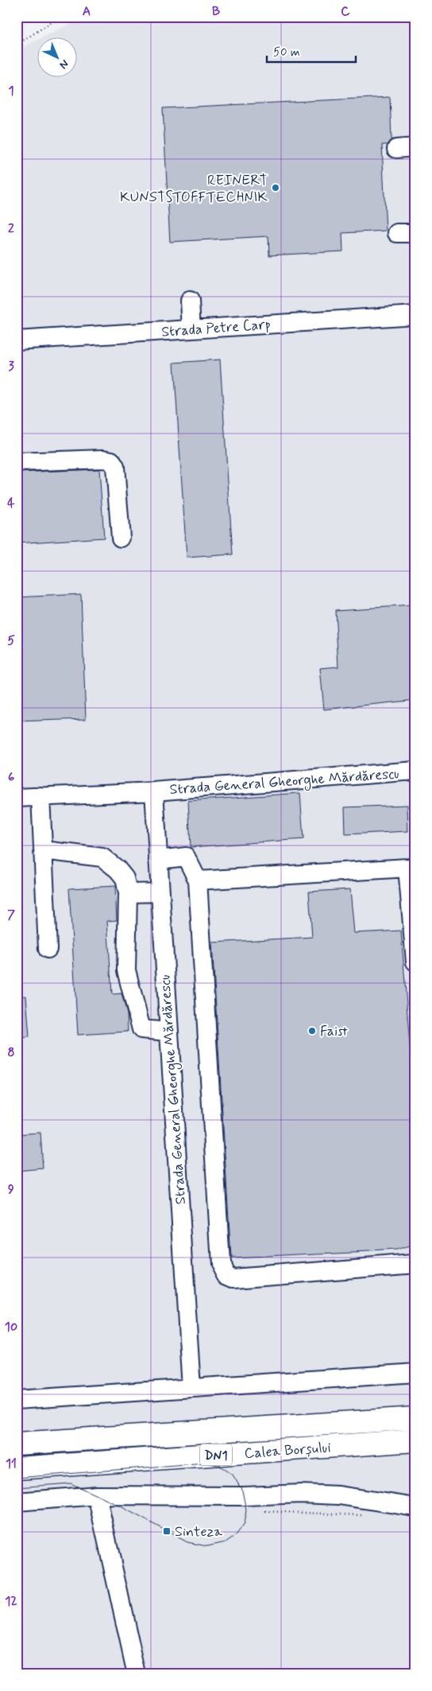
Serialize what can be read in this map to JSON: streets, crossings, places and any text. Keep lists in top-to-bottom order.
{
  "streets": {
    "main road": ["Calea Borșului", "DN1"],
    "street": ["Strada Petre Carp", "Strada General Gheorghe Mărdărescu"]
  },
  "crossings": [
    ["Calea Borșului", "DN1"]
  ],
  "places": {
    "other": ["REINERT KUNSTSTOFFTECHNIK", "Faist"],
    "transit": ["Sinteza"]
  },
  "scale_bar": "50 m",
  "north": "bottom right",
  "grid": {
    "columns": ["A", "B", "C"],
    "rows": [
      "1",
      "2",
      "3",
      "4",
      "5",
      "6",
      "7",
      "8",
      "9",
      "10",
      "11",
      "12"
    ]
  }
}
